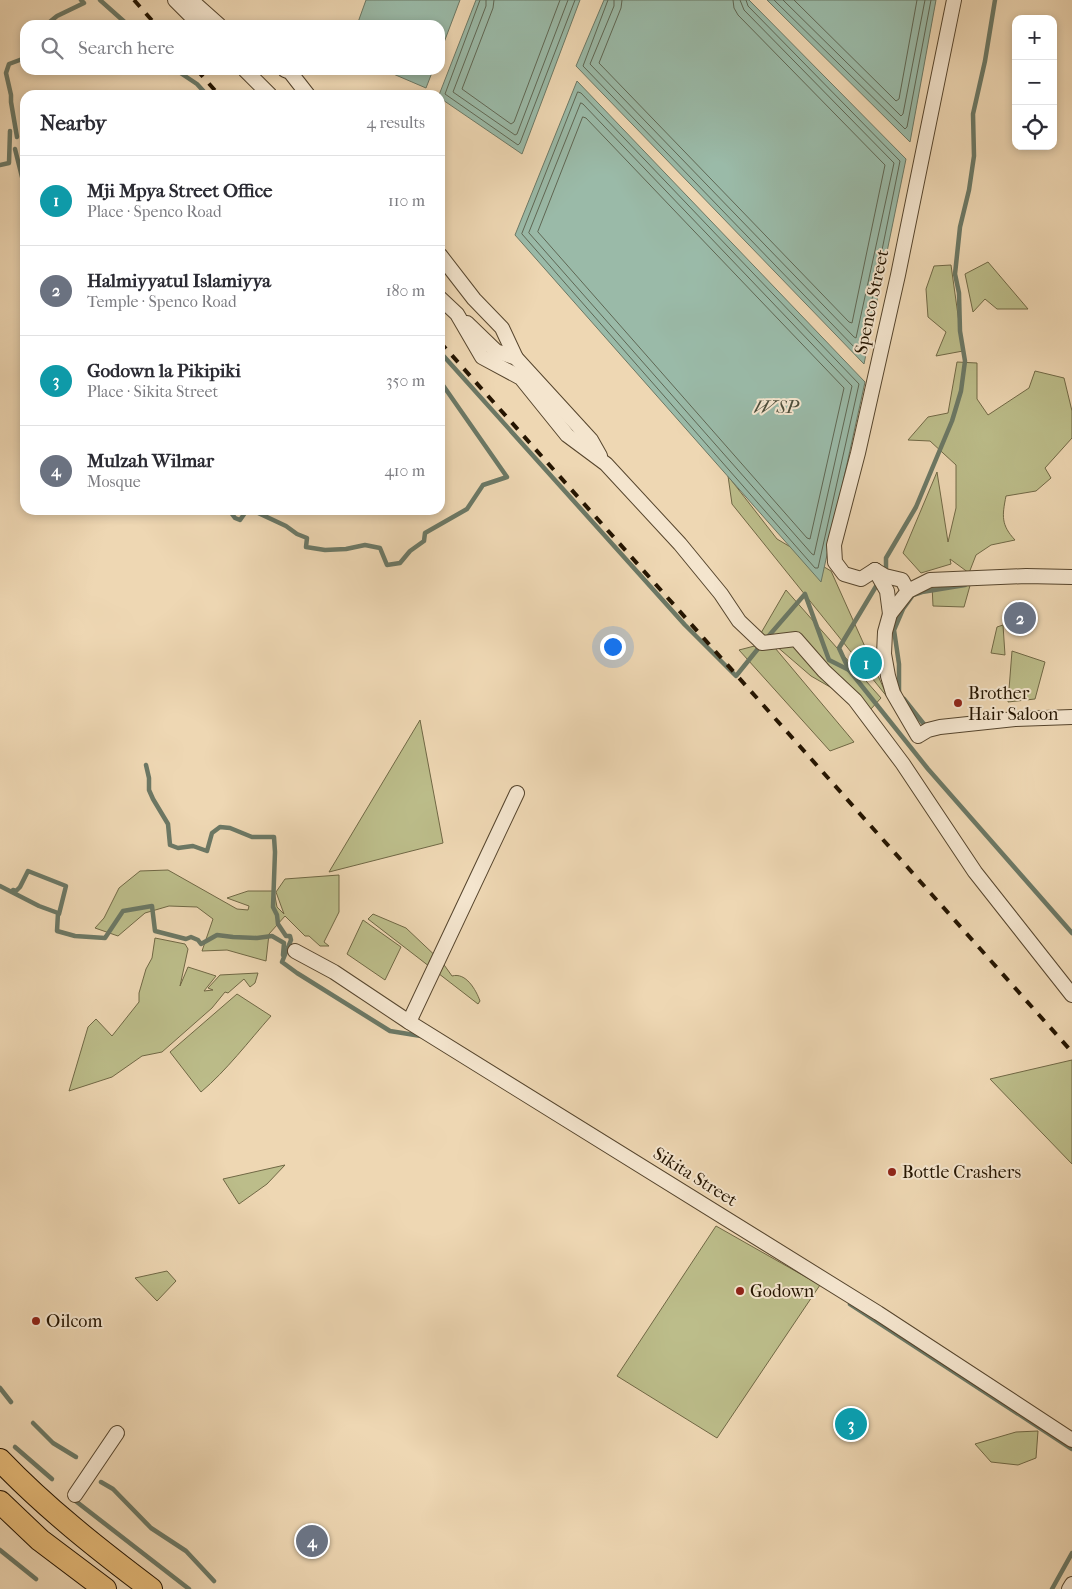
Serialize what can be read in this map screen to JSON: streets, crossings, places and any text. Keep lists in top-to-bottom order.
{
  "streets": {
    "street": ["Spenco Street", "Sikita Street"]
  },
  "water": ["WSP"],
  "places": [
    "Brother Hair Saloon",
    "Bottle Crashers",
    "Godown",
    "Oilcom"
  ],
  "page": {
    "map_buttons": ["+", "−"],
    "search": "Search here",
    "heading": ["Nearby", "4 results"],
    "list": [
      {
        "mark": "1",
        "name": "Mji Mpya Street Office",
        "note": "Place · Spenco Road",
        "value": "110 m"
      },
      {
        "mark": "2",
        "name": "Halmiyyatul Islamiyya",
        "note": "Temple · Spenco Road",
        "value": "180 m"
      },
      {
        "mark": "3",
        "name": "Godown la Pikipiki",
        "note": "Place · Sikita Street",
        "value": "350 m"
      },
      {
        "mark": "4",
        "name": "Mulzah Wilmar",
        "note": "Mosque",
        "value": "410 m"
      }
    ],
    "pins": [
      "2",
      "1",
      "3",
      "4"
    ]
  }
}
